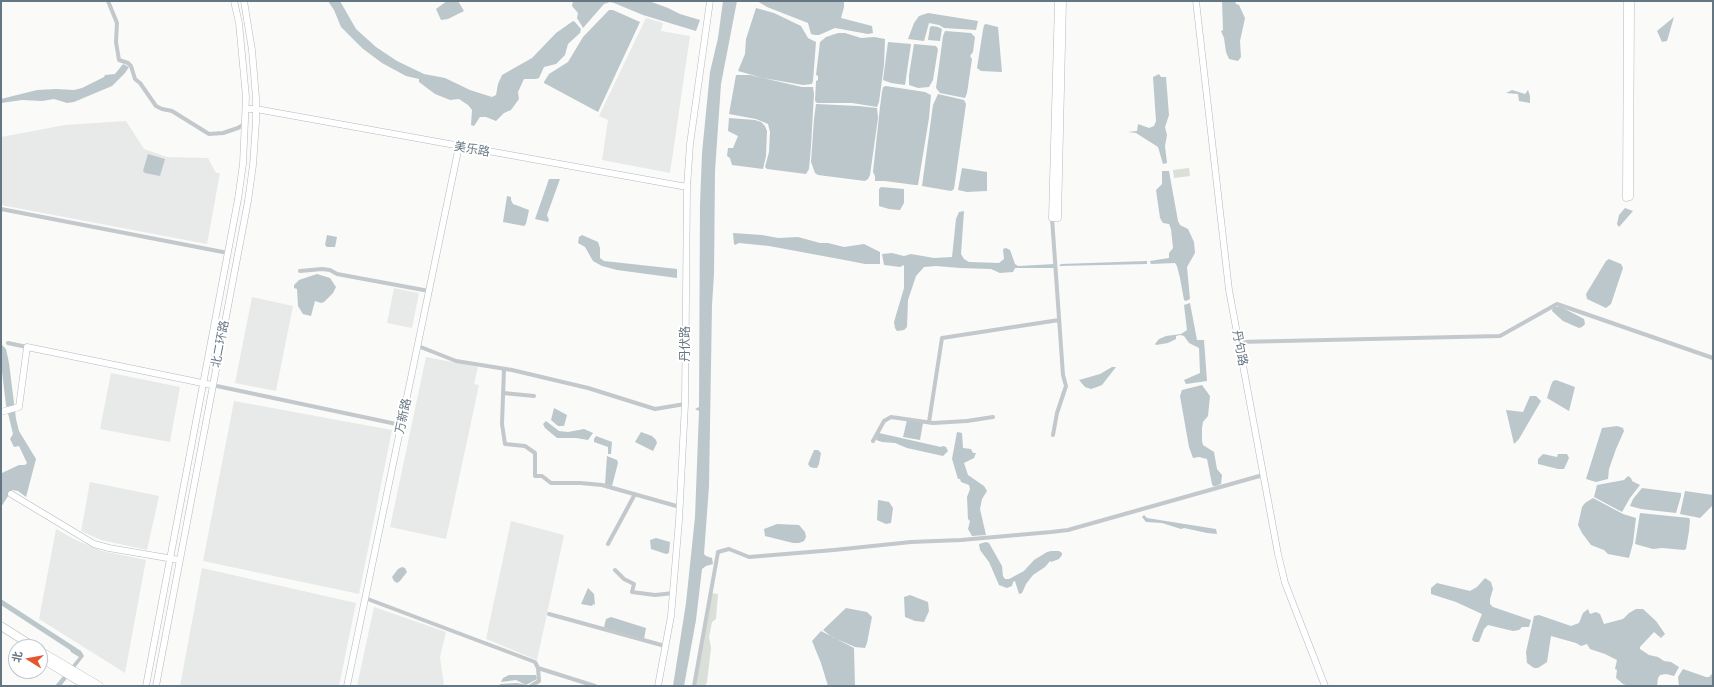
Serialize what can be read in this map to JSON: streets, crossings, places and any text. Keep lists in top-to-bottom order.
{
  "streets": {
    "main road": [
      "美乐路",
      "北二环路",
      "丹伏路",
      "丹句路",
      "万新路"
    ]
  },
  "crossings": [
    ["美乐路", "北二环路"],
    ["美乐路", "丹伏路"],
    ["美乐路", "万新路"]
  ],
  "north": "left"
}
